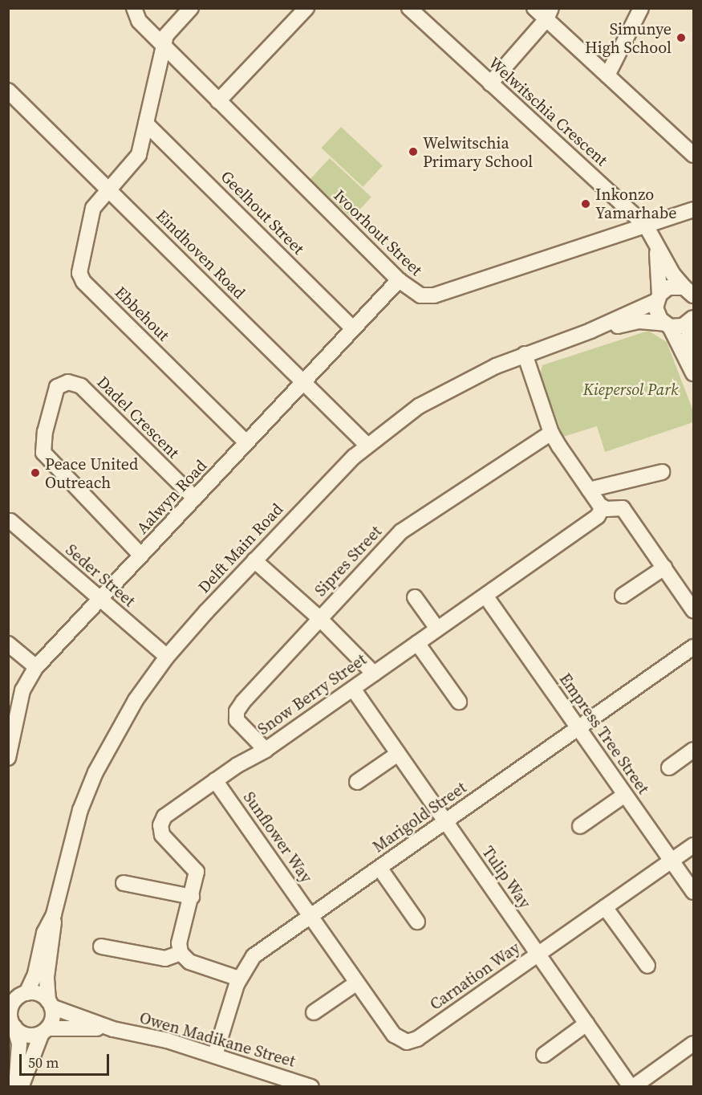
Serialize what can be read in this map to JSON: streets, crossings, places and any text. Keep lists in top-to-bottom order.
{
  "streets": {
    "street": [
      "Welwitschia Crescent",
      "Geelhout Street",
      "Ivoorhout Street",
      "Eindhoven Road",
      "Ebbehout",
      "Dadel Crescent",
      "Aalwyn Road",
      "Delft Main Road",
      "Sipres Street",
      "Seder Street",
      "Snow Berry Street",
      "Empress Tree Street",
      "Marigold Street",
      "Sunflower Way",
      "Tulip Way",
      "Carnation Way",
      "Owen Madikane Street"
    ]
  },
  "crossings": [
    ["Welwitschia Crescent", "Ivoorhout Street"],
    ["Welwitschia Crescent", "Delft Main Road"],
    ["Geelhout Street", "Aalwyn Road"],
    ["Ivoorhout Street", "Aalwyn Road"],
    ["Eindhoven Road", "Ebbehout"],
    ["Eindhoven Road", "Aalwyn Road"],
    ["Eindhoven Road", "Delft Main Road"],
    ["Ebbehout", "Aalwyn Road"],
    ["Dadel Crescent", "Aalwyn Road"],
    ["Aalwyn Road", "Seder Street"],
    ["Delft Main Road", "Seder Street"],
    ["Delft Main Road", "Owen Madikane Street"],
    ["Sipres Street", "Snow Berry Street"],
    ["Snow Berry Street", "Empress Tree Street"],
    ["Snow Berry Street", "Sunflower Way"],
    ["Snow Berry Street", "Tulip Way"],
    ["Empress Tree Street", "Marigold Street"],
    ["Empress Tree Street", "Carnation Way"],
    ["Marigold Street", "Sunflower Way"],
    ["Marigold Street", "Tulip Way"],
    ["Marigold Street", "Carnation Way"],
    ["Marigold Street", "Owen Madikane Street"],
    ["Sunflower Way", "Carnation Way"],
    ["Tulip Way", "Carnation Way"]
  ],
  "parks": ["Kiepersol Park"],
  "places": [
    "Simunye High School",
    "Welwitschia Primary School",
    "Inkonzo Yamarhabe",
    "Peace United Outreach"
  ],
  "scale_bar": "50 m"
}
